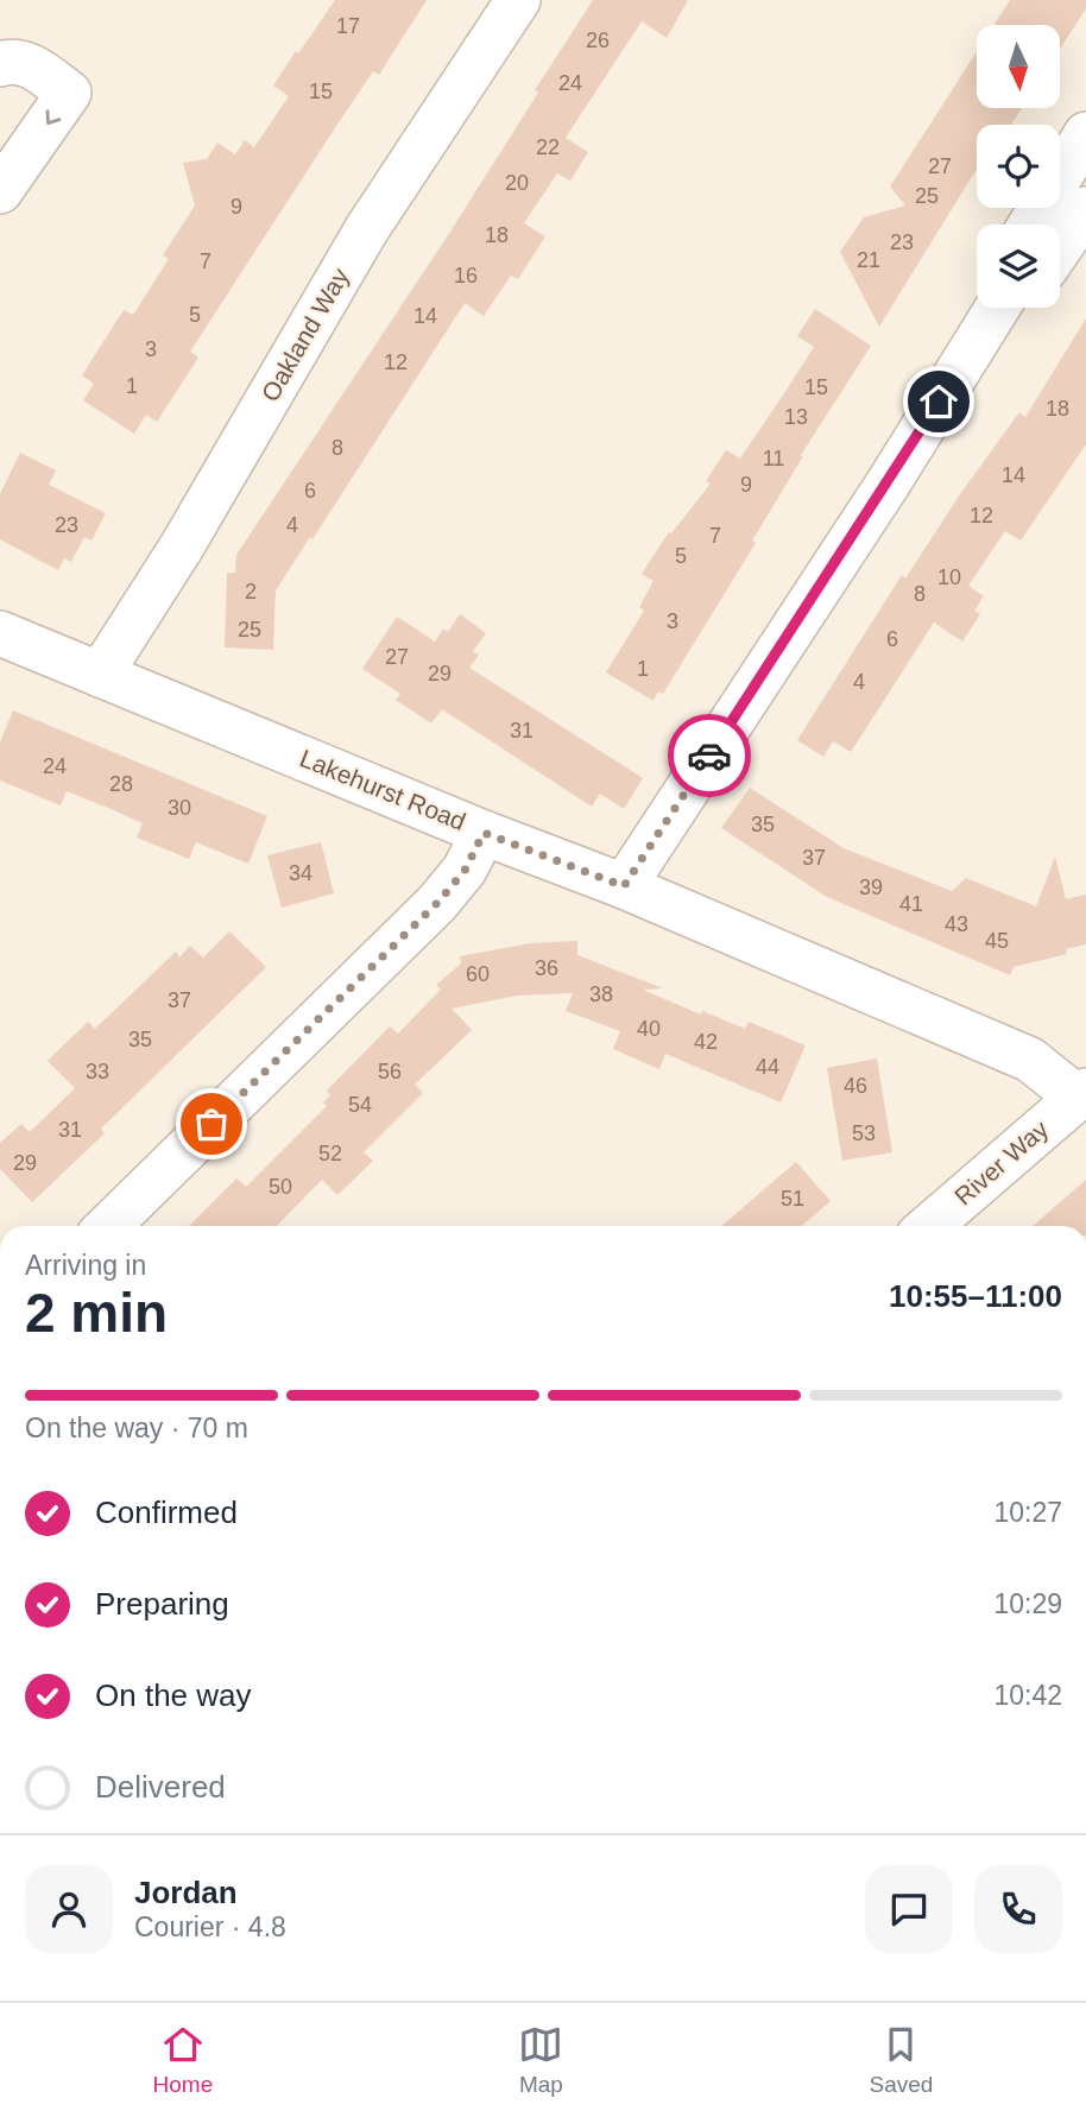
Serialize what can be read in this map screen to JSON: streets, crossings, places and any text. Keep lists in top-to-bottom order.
{
  "streets": {
    "street": ["Oakland Way", "Lakehurst Road", "River Way"]
  },
  "crossings": [
    ["Oakland Way", "Lakehurst Road"],
    ["Lakehurst Road", "River Way"]
  ],
  "house_numbers": [
    "17",
    "26",
    "24",
    "15",
    "22",
    "27",
    "20",
    "25",
    "9",
    "18",
    "23",
    "21",
    "7",
    "16",
    "5",
    "14",
    "3",
    "12",
    "1",
    "15",
    "18",
    "13",
    "8",
    "11",
    "14",
    "9",
    "6",
    "12",
    "23",
    "4",
    "7",
    "5",
    "10",
    "2",
    "8",
    "3",
    "25",
    "6",
    "27",
    "1",
    "29",
    "4",
    "31",
    "24",
    "28",
    "30",
    "35",
    "37",
    "34",
    "39",
    "41",
    "43",
    "45",
    "36",
    "60",
    "38",
    "37",
    "40",
    "35",
    "42",
    "44",
    "33",
    "56",
    "46",
    "54",
    "31",
    "53",
    "52",
    "29",
    "50",
    "51"
  ],
  "north": "bottom",
  "page": {
    "heading": ["2 min", "Arriving in", "10:55–11:00"],
    "panel": ["Jordan", "Courier · 4.8"],
    "bar": "On the way · 70 m",
    "list": [
      ["Confirmed", "10:27"],
      ["Preparing", "10:29"],
      ["On the way", "10:42"],
      "Delivered"
    ],
    "tabs": ["Home", "Map", "Saved"]
  }
}
